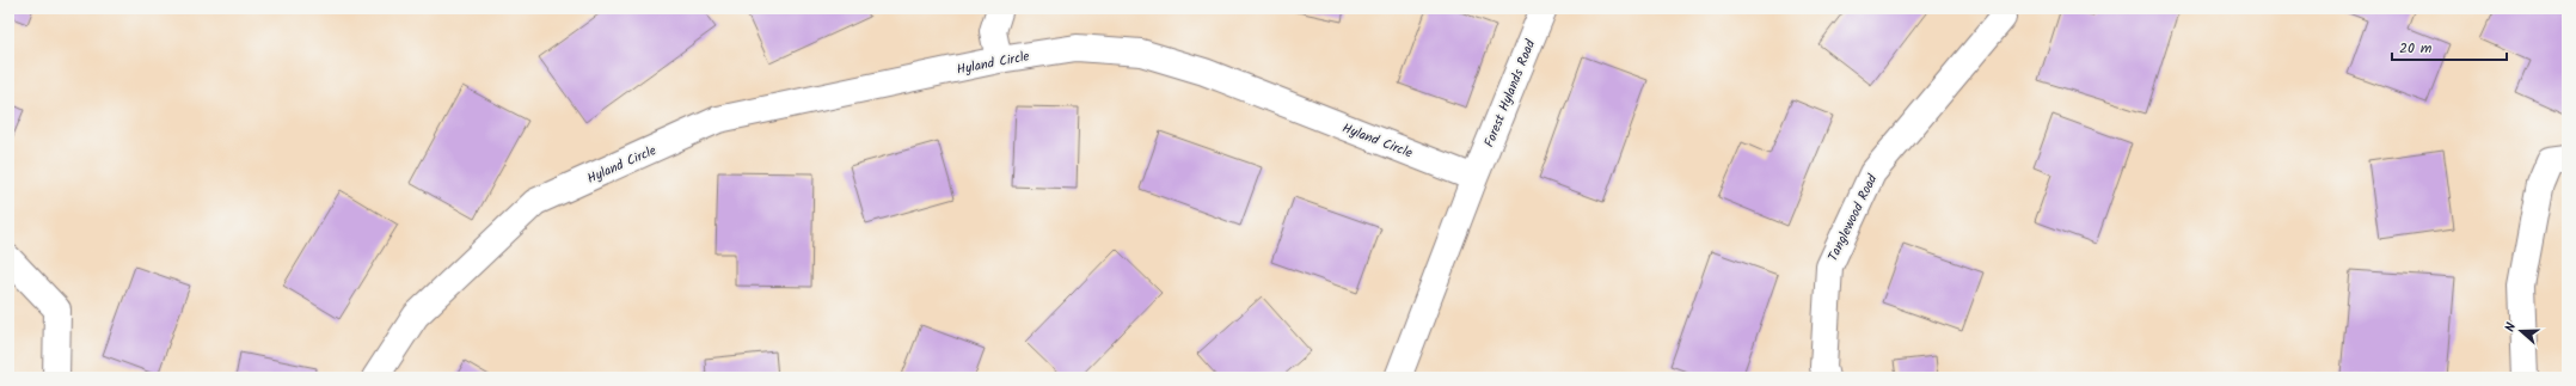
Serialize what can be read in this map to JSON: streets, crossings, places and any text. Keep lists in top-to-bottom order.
{
  "streets": {
    "street": ["Hyland Circle", "Forest Hylands Road", "Tanglewood Road"]
  },
  "crossings": [
    ["Hyland Circle", "Forest Hylands Road"]
  ],
  "scale_bar": "20 m",
  "north": "left"
}
